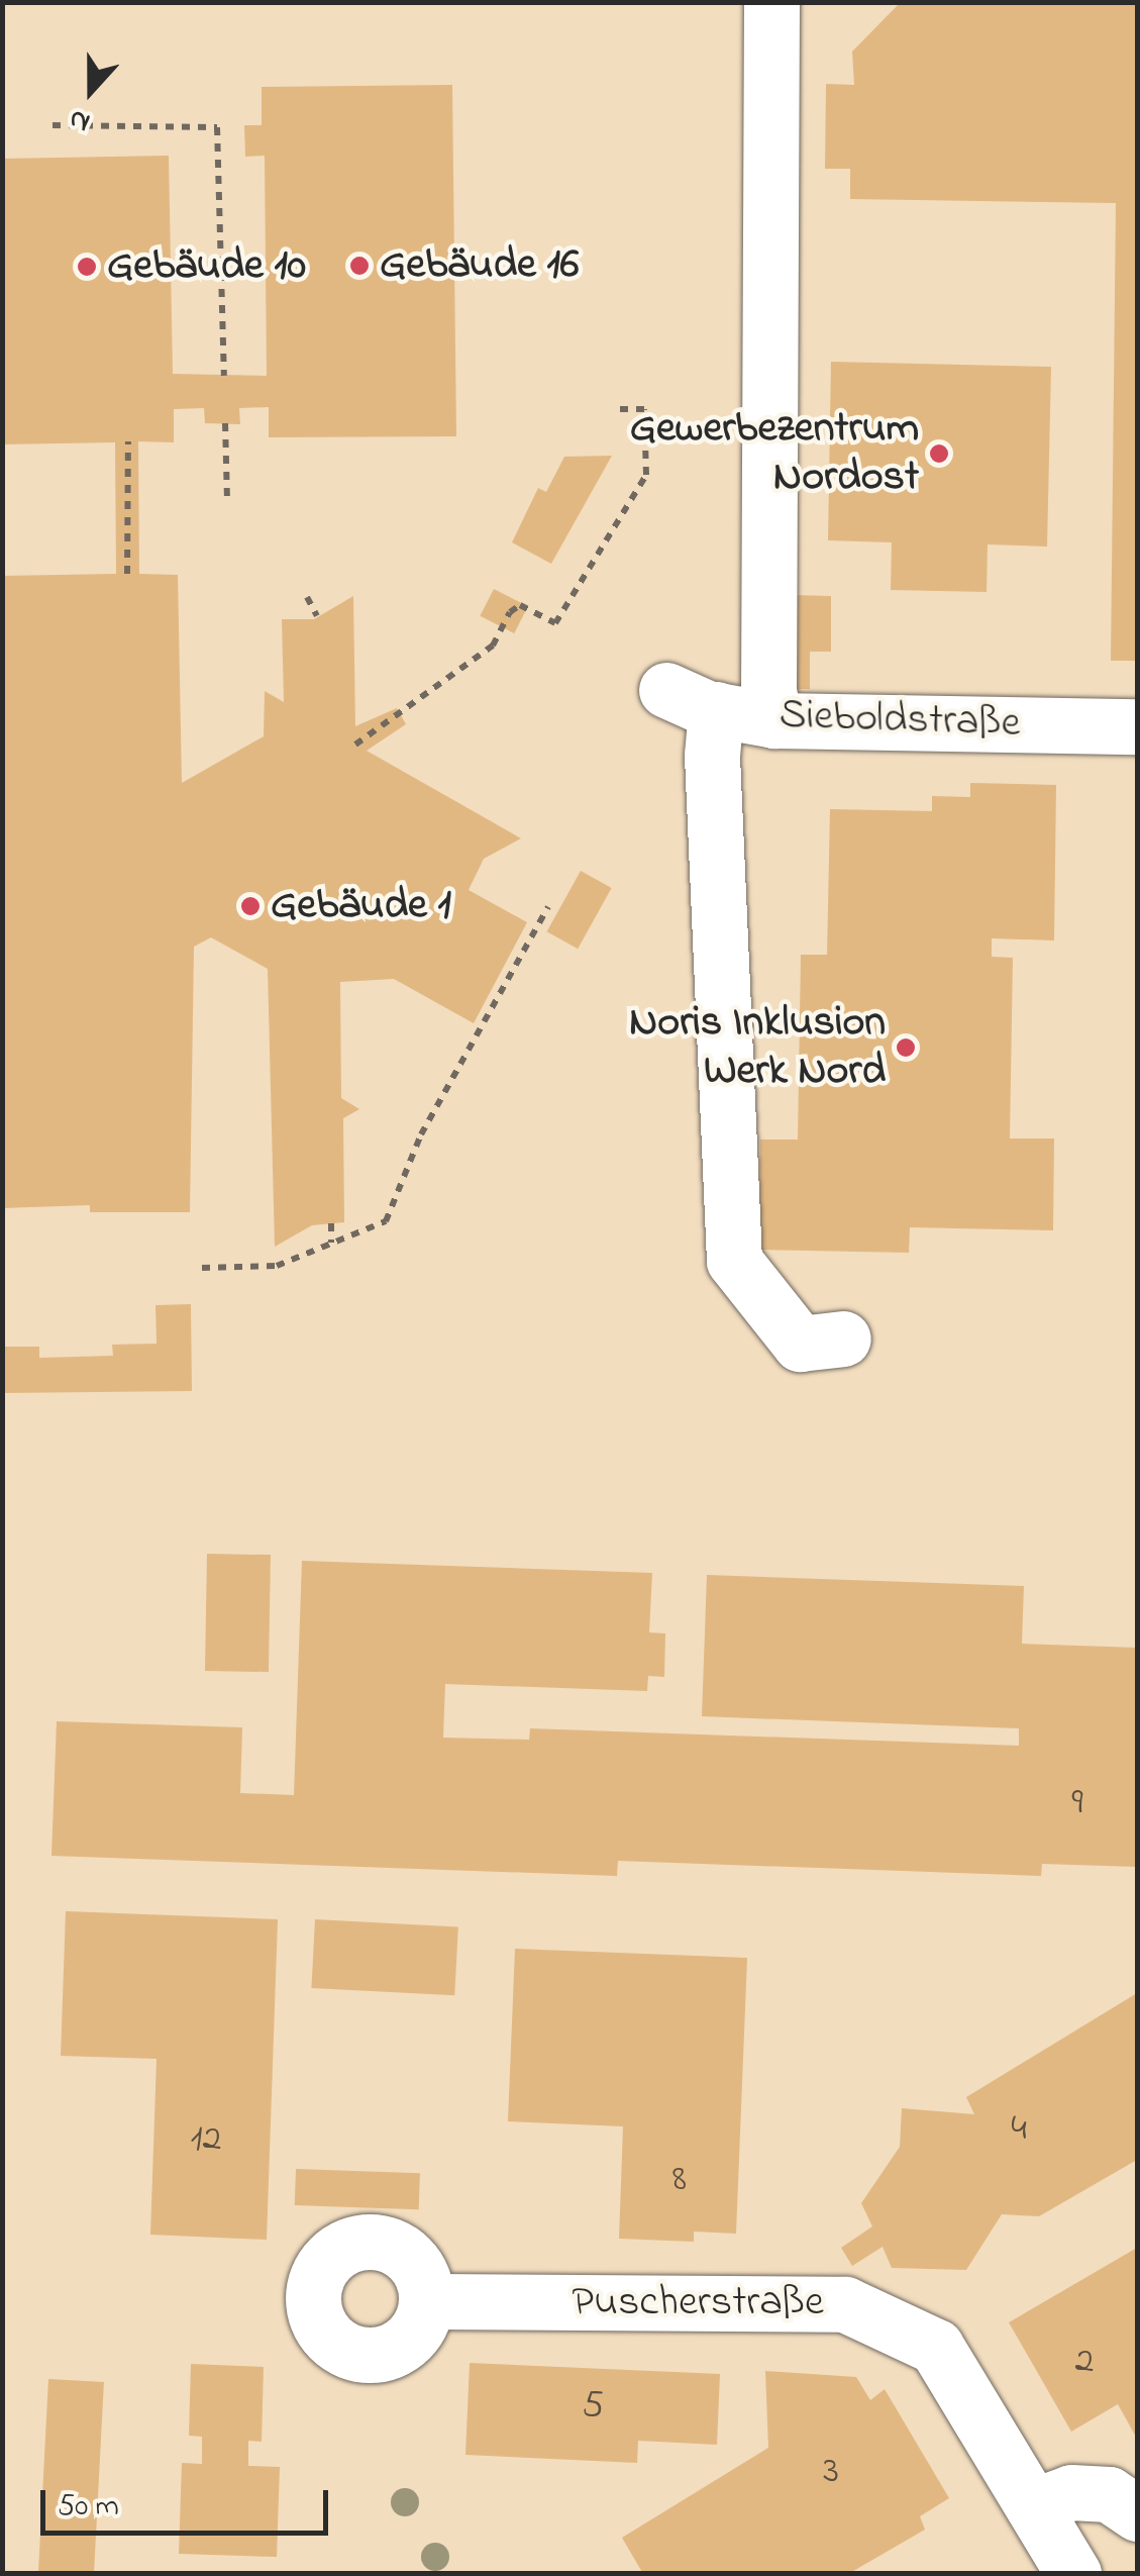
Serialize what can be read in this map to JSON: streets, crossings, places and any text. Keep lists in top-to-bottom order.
{
  "streets": {
    "street": ["Sieboldstraße", "Puscherstraße"]
  },
  "places": [
    "Gebäude 16",
    "Gebäude 10",
    "Gewerbezentrum Nordost",
    "Gebäude 1",
    "Noris Inklusion Werk Nord"
  ],
  "house_numbers": [
    "9",
    "4",
    "12",
    "8",
    "2",
    "5",
    "3"
  ],
  "scale_bar": "50 m",
  "north": "bottom"
}
